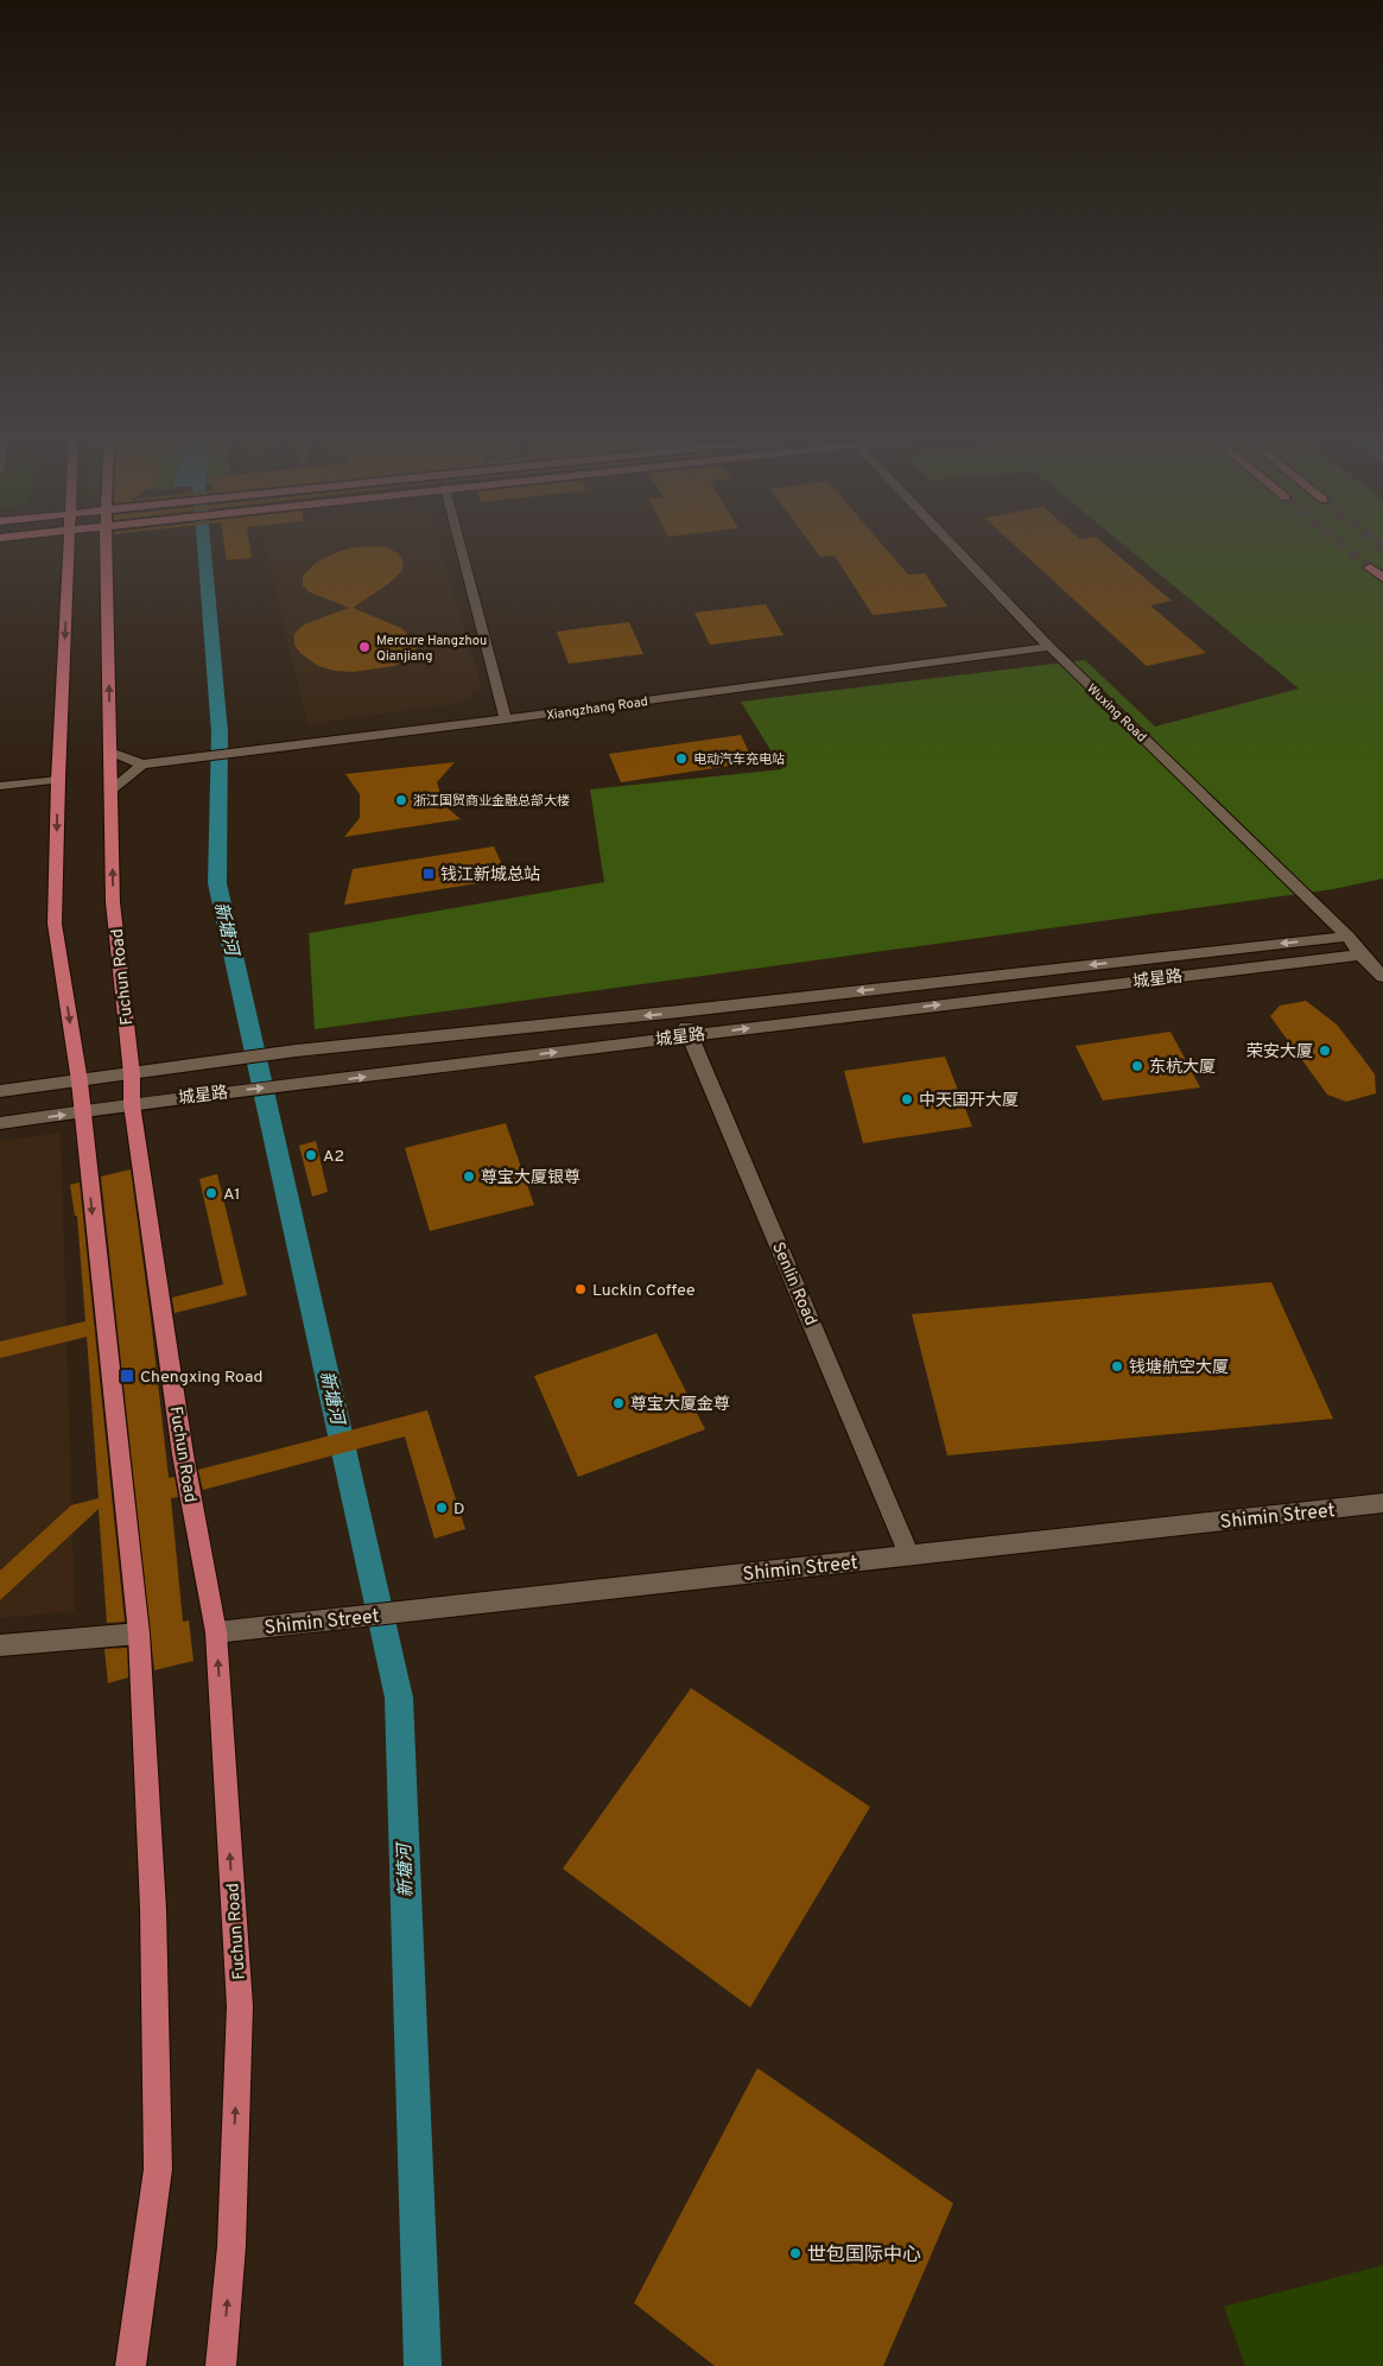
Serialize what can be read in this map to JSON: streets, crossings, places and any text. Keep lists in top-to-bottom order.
{
  "streets": {
    "main road": ["Fuchun Road"],
    "street": [
      "Xiangzhang Road",
      "Wuxing Road",
      "城星路",
      "Senlin Road",
      "Shimin Street"
    ]
  },
  "crossings": [
    ["Xiangzhang Road", "Wuxing Road"],
    ["Xiangzhang Road", "Fuchun Road"],
    ["Wuxing Road", "城星路"],
    ["Fuchun Road", "城星路"],
    ["Fuchun Road", "Shimin Street"],
    ["城星路", "Senlin Road"],
    ["Senlin Road", "Shimin Street"]
  ],
  "water": ["新塘河"],
  "places": {
    "other": [
      "Mercure Hangzhou Qianjiang",
      "电动汽车充电站",
      "浙江国贸商业金融总部大楼",
      "荣安大厦",
      "东杭大厦",
      "中天国开大厦",
      "A2",
      "尊宝大厦银尊",
      "A1",
      "Luckin Coffee",
      "钱塘航空大厦",
      "尊宝大厦金尊",
      "D",
      "世包国际中心"
    ],
    "transit": ["钱江新城总站", "Chengxing Road"]
  }
}
